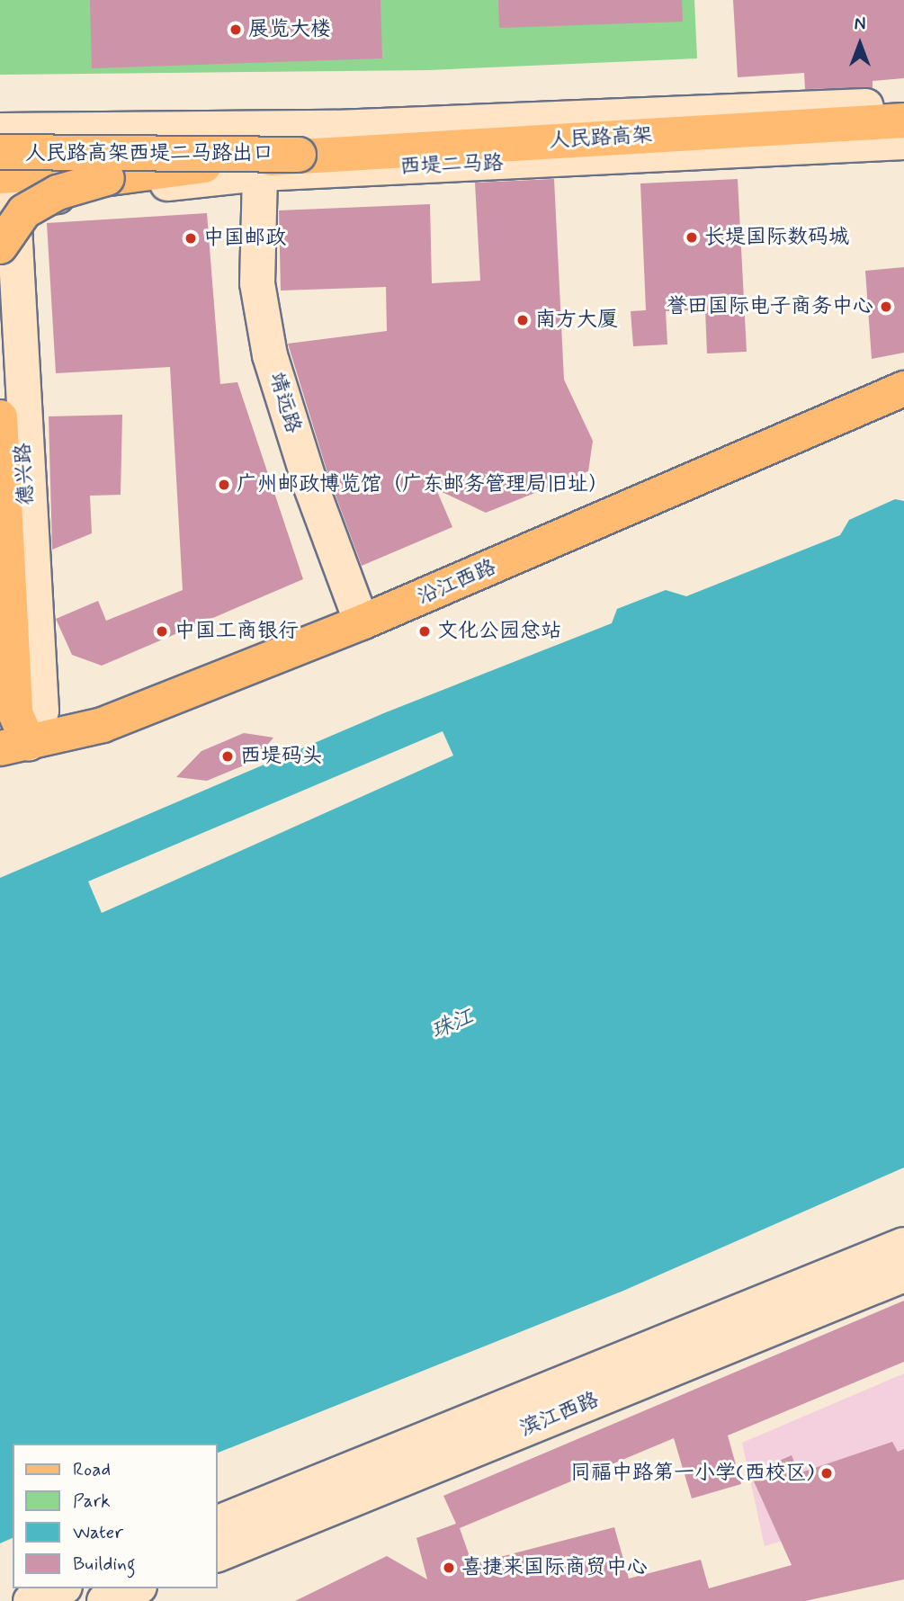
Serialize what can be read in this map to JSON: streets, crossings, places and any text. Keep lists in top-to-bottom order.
{
  "streets": {
    "main road": [
      "人民路高架",
      "人民路高架西堤二马路出口",
      "西堤二马路",
      "靖远路",
      "德兴路",
      "沿江西路",
      "滨江西路"
    ]
  },
  "crossings": [
    ["人民路高架", "人民路高架西堤二马路出口"],
    ["人民路高架", "西堤二马路"],
    ["西堤二马路", "靖远路"],
    ["西堤二马路", "德兴路"],
    ["靖远路", "沿江西路"],
    ["德兴路", "沿江西路"]
  ],
  "water": ["珠江"],
  "places": [
    "展览大楼",
    "长堤国际数码城",
    "中国邮政",
    "誉田国际电子商务中心",
    "南方大厦",
    "广州邮政博览馆（广东邮务管理局旧址）",
    "中国工商银行",
    "文化公园总站",
    "西堤码头",
    "同福中路第一小学(西校区)",
    "喜捷来国际商贸中心"
  ],
  "legend": [
    "Road",
    "Park",
    "Water",
    "Building"
  ],
  "north": "top"
}
